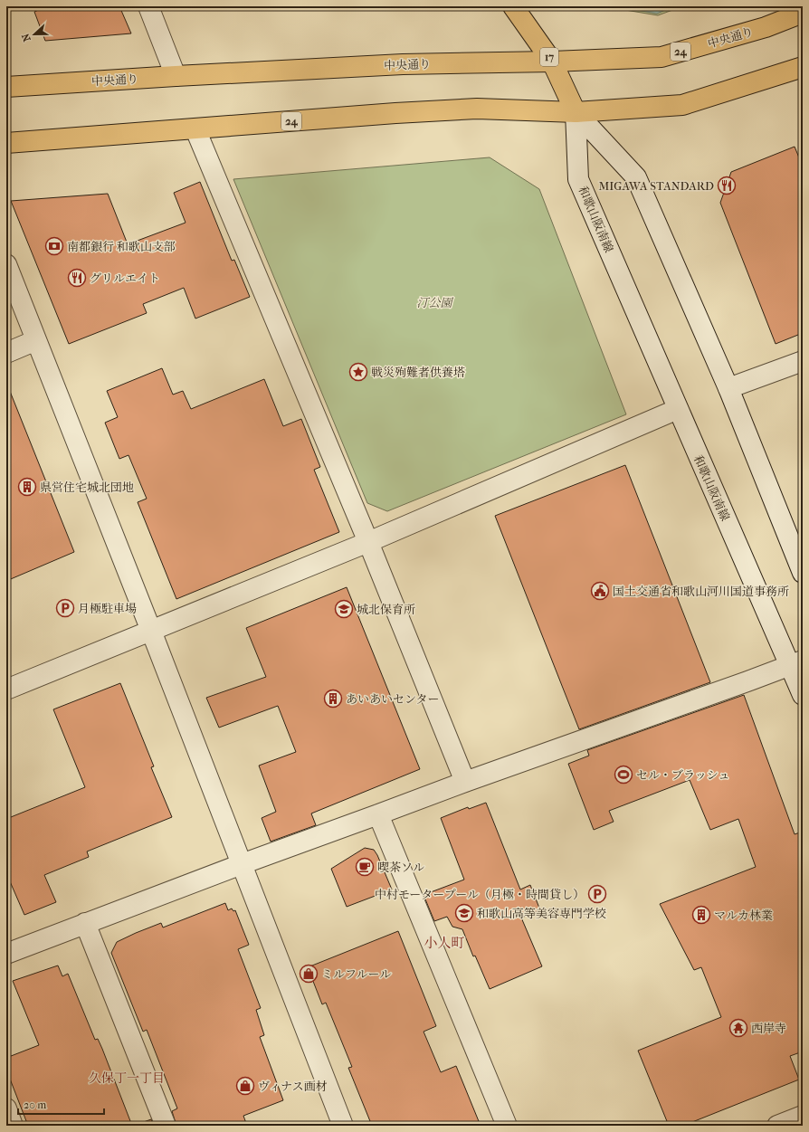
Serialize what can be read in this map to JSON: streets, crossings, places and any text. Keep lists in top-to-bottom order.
{
  "streets": {
    "main road": ["中央通り", "24", "17"],
    "street": ["和歌山阪南線"]
  },
  "crossings": [
    ["中央通り", "17"],
    ["24", "17"],
    ["24", "和歌山阪南線"],
    ["17", "和歌山阪南線"]
  ],
  "districts": ["小人町", "久保丁一丁目"],
  "parks": ["汀公園"],
  "places": {
    "restaurant": ["MIGAWA STANDARD", "グリルエイト"],
    "bank": ["南都銀行 和歌山支部"],
    "place": ["戦災殉難者供養塔"],
    "building": ["県営住宅城北団地", "あいあいセンター", "マルカ林業"],
    "public building": ["国土交通省和歌山河川国道事務所"],
    "parking": ["月極駐車場", "中村モータープール（月極・時間貸し）"],
    "school or university": ["城北保育所", "和歌山高等美容専門学校"],
    "sports": ["セル・ブラッシュ"],
    "cafe": ["喫茶ソル"],
    "shop": ["ミルフルール", "ヴィナス画材"],
    "temple": ["西岸寺"]
  },
  "scale_bar": "20 m",
  "north": "left"
}
